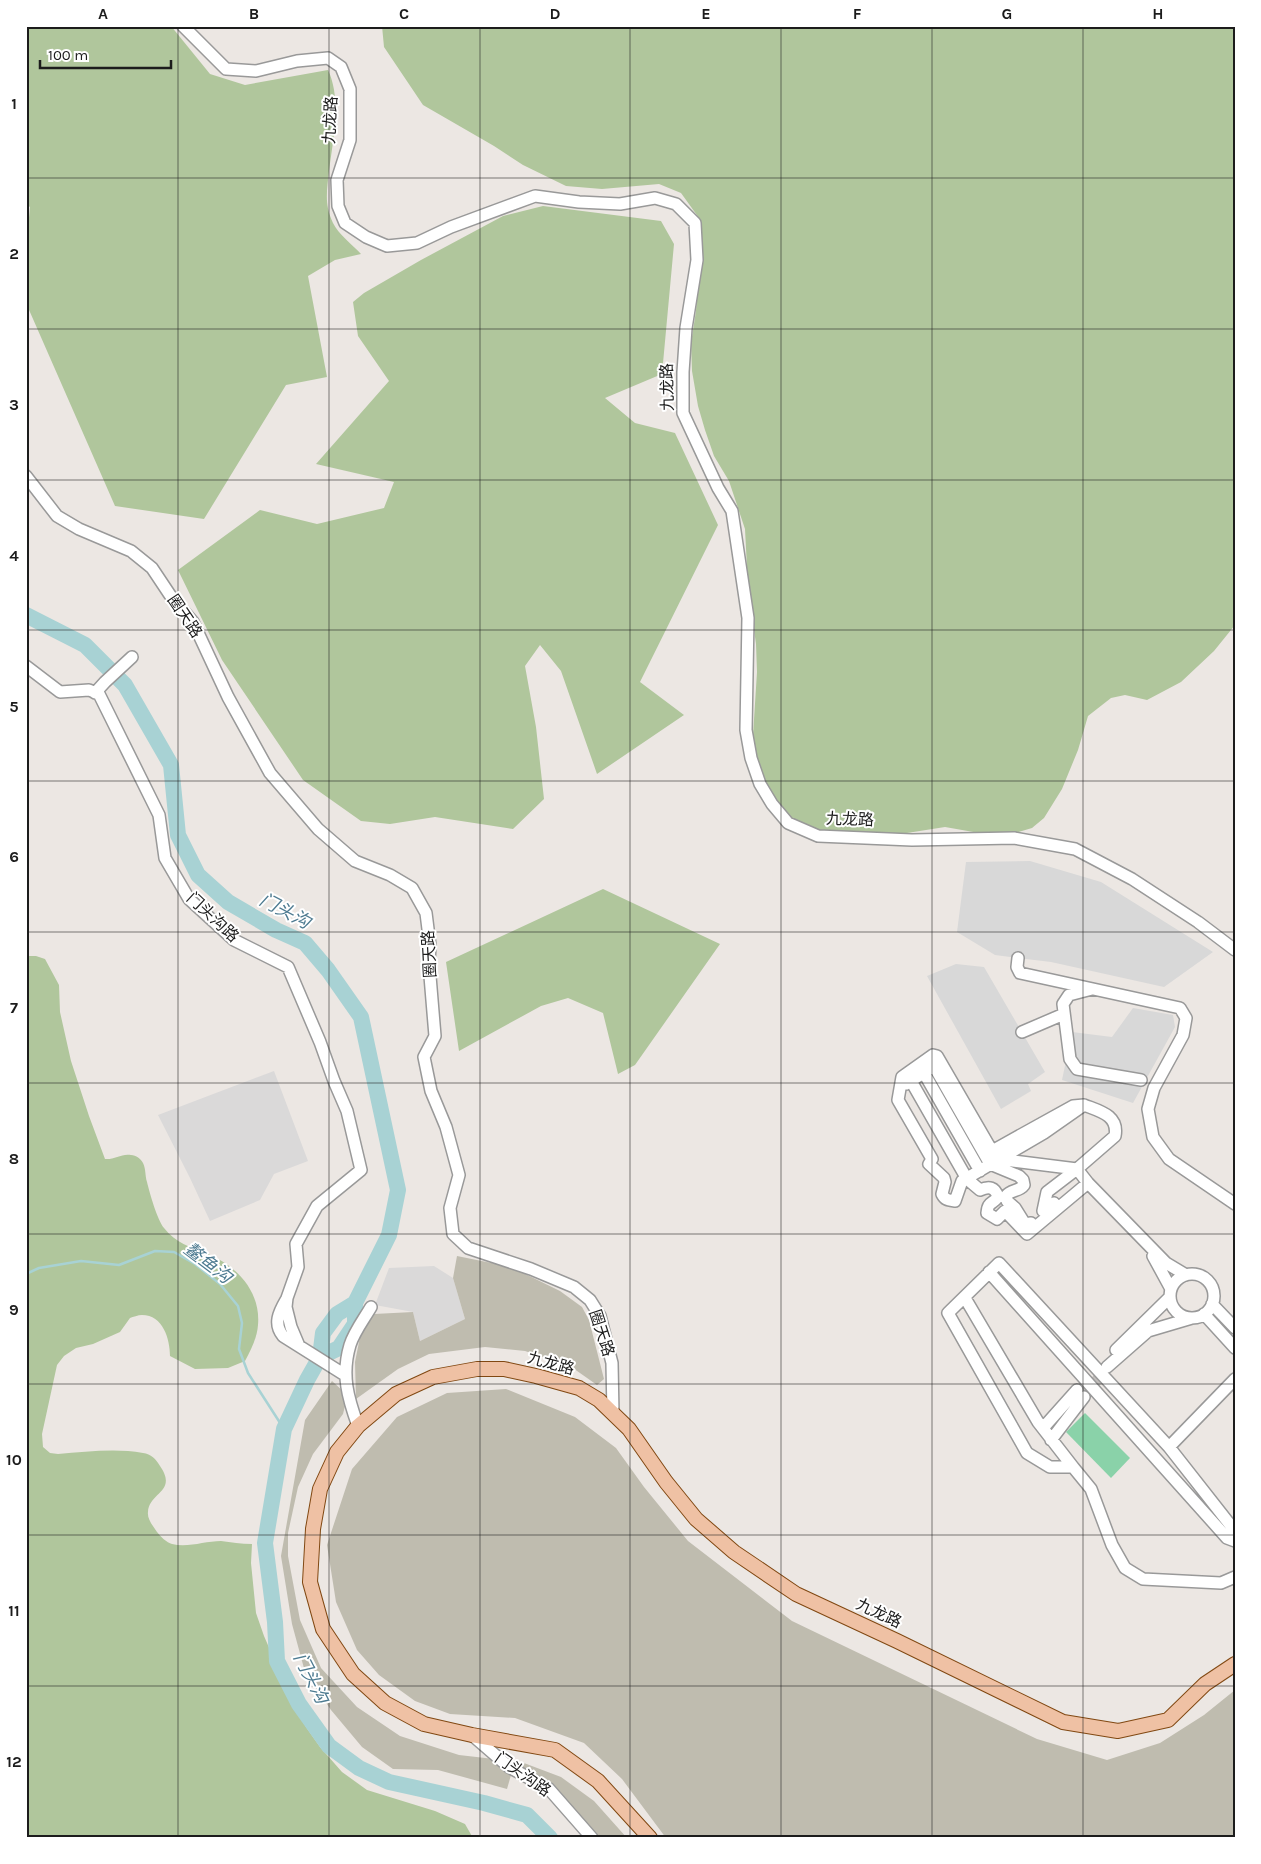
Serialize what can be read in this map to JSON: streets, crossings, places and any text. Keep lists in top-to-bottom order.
{
  "streets": {
    "main road": ["九龙路"],
    "street": ["圈天路", "门头沟路"]
  },
  "crossings": [
    ["九龙路", "圈天路"],
    ["九龙路", "门头沟路"]
  ],
  "water": ["门头沟", "鳌鱼沟"],
  "scale_bar": "100 m",
  "grid": {
    "columns": [
      "A",
      "B",
      "C",
      "D",
      "E",
      "F",
      "G",
      "H"
    ],
    "rows": [
      "1",
      "2",
      "3",
      "4",
      "5",
      "6",
      "7",
      "8",
      "9",
      "10",
      "11",
      "12"
    ]
  }
}
